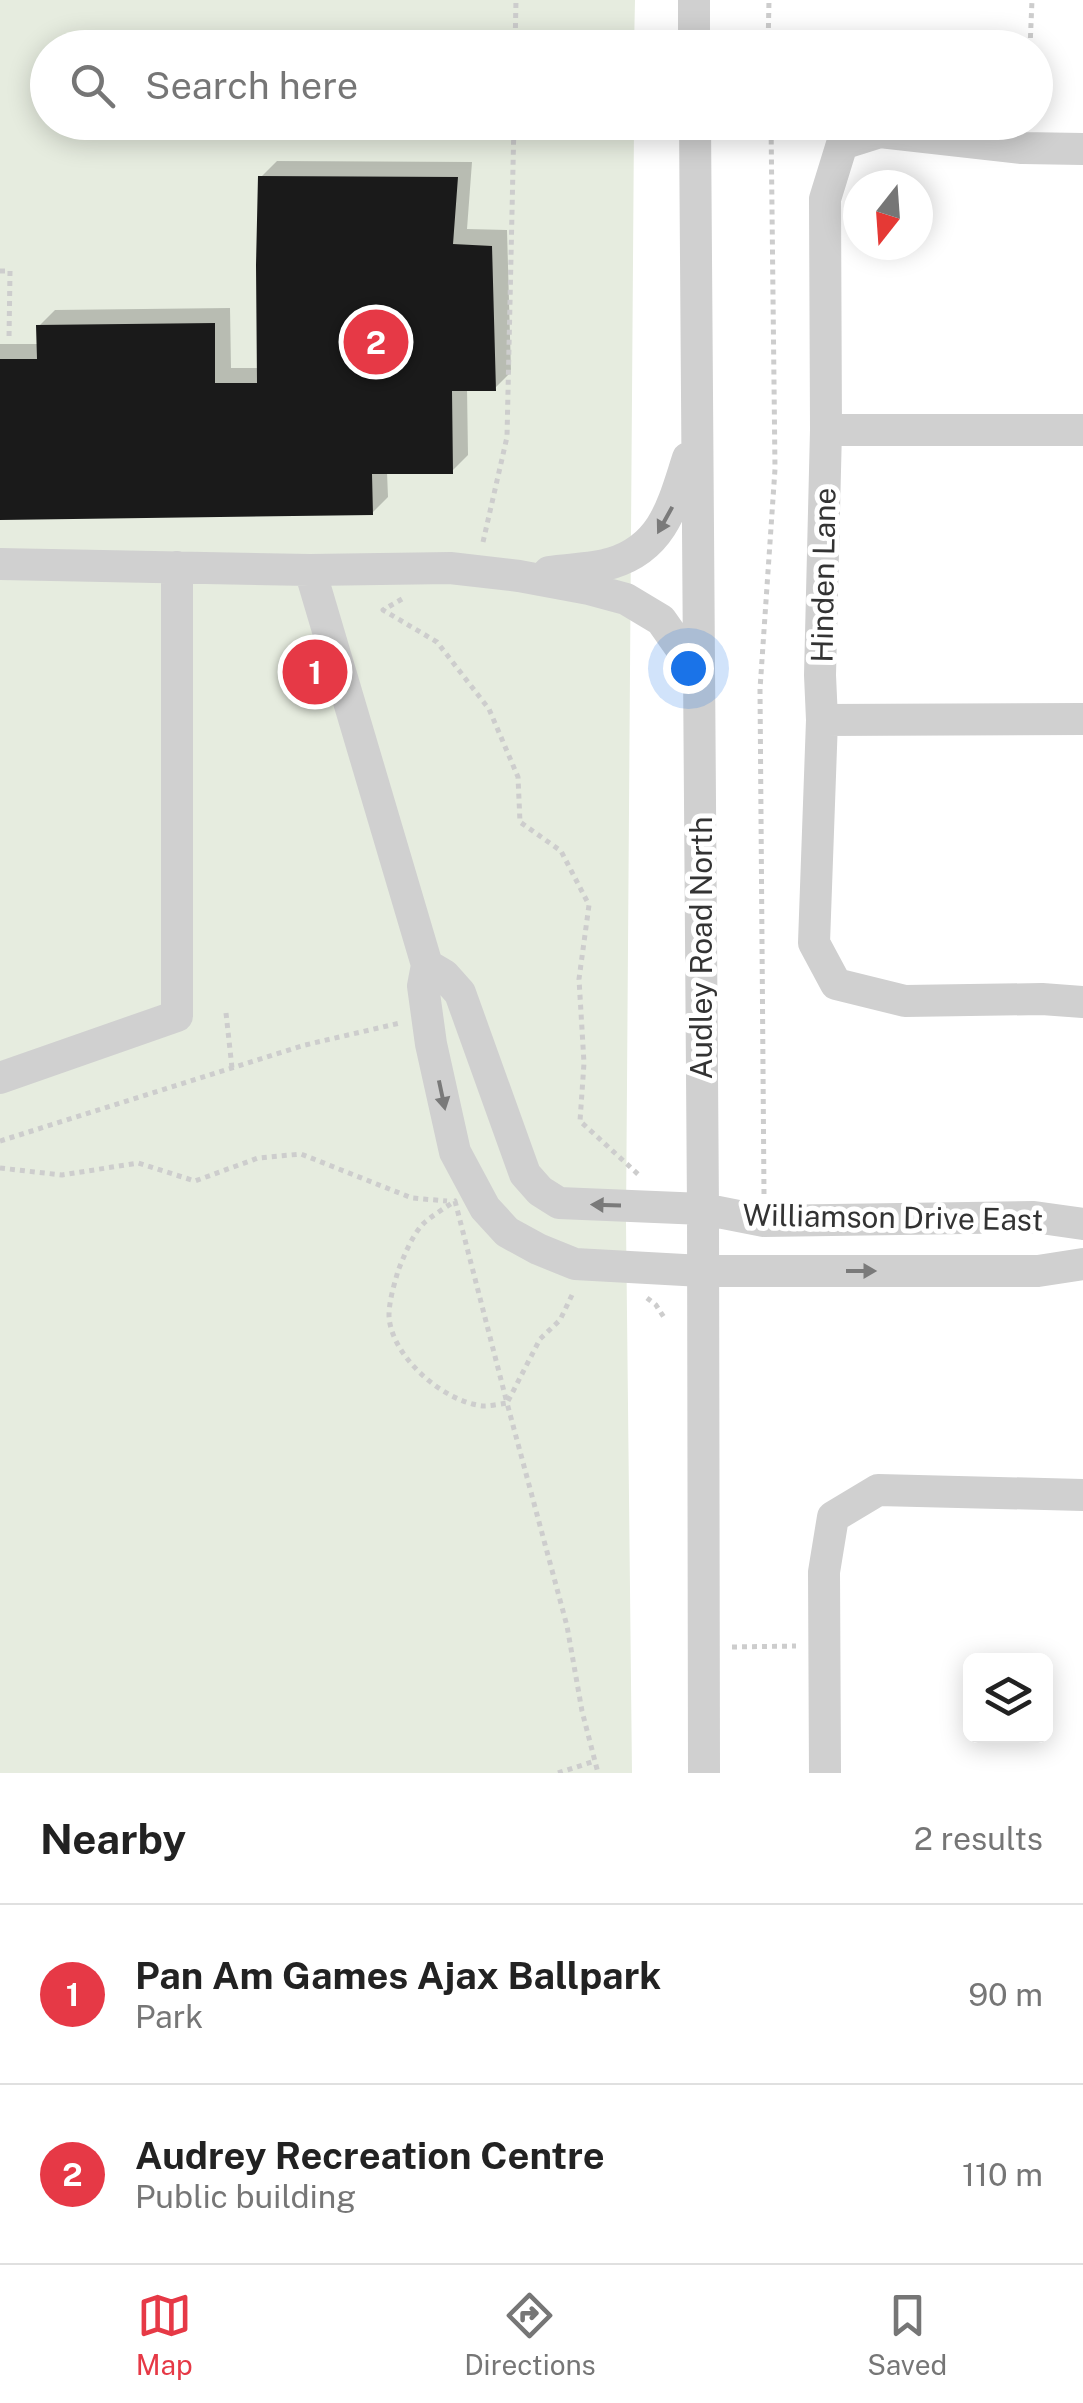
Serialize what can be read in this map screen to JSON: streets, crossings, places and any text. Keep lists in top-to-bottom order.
{
  "streets": {
    "street": ["Hinden Lane", "Audley Road North", "Williamson Drive East"]
  },
  "crossings": [
    ["Audley Road North", "Williamson Drive East"]
  ],
  "north": "bottom",
  "page": {
    "search": "Search here",
    "pins": ["2", "1"],
    "heading": ["Nearby", "2 results"],
    "list": [
      {
        "mark": "1",
        "name": "Pan Am Games Ajax Ballpark",
        "note": "Park",
        "value": "90 m"
      },
      {
        "mark": "2",
        "name": "Audrey Recreation Centre",
        "note": "Public building",
        "value": "110 m"
      }
    ],
    "nav": ["Map", "Directions", "Saved"]
  }
}
